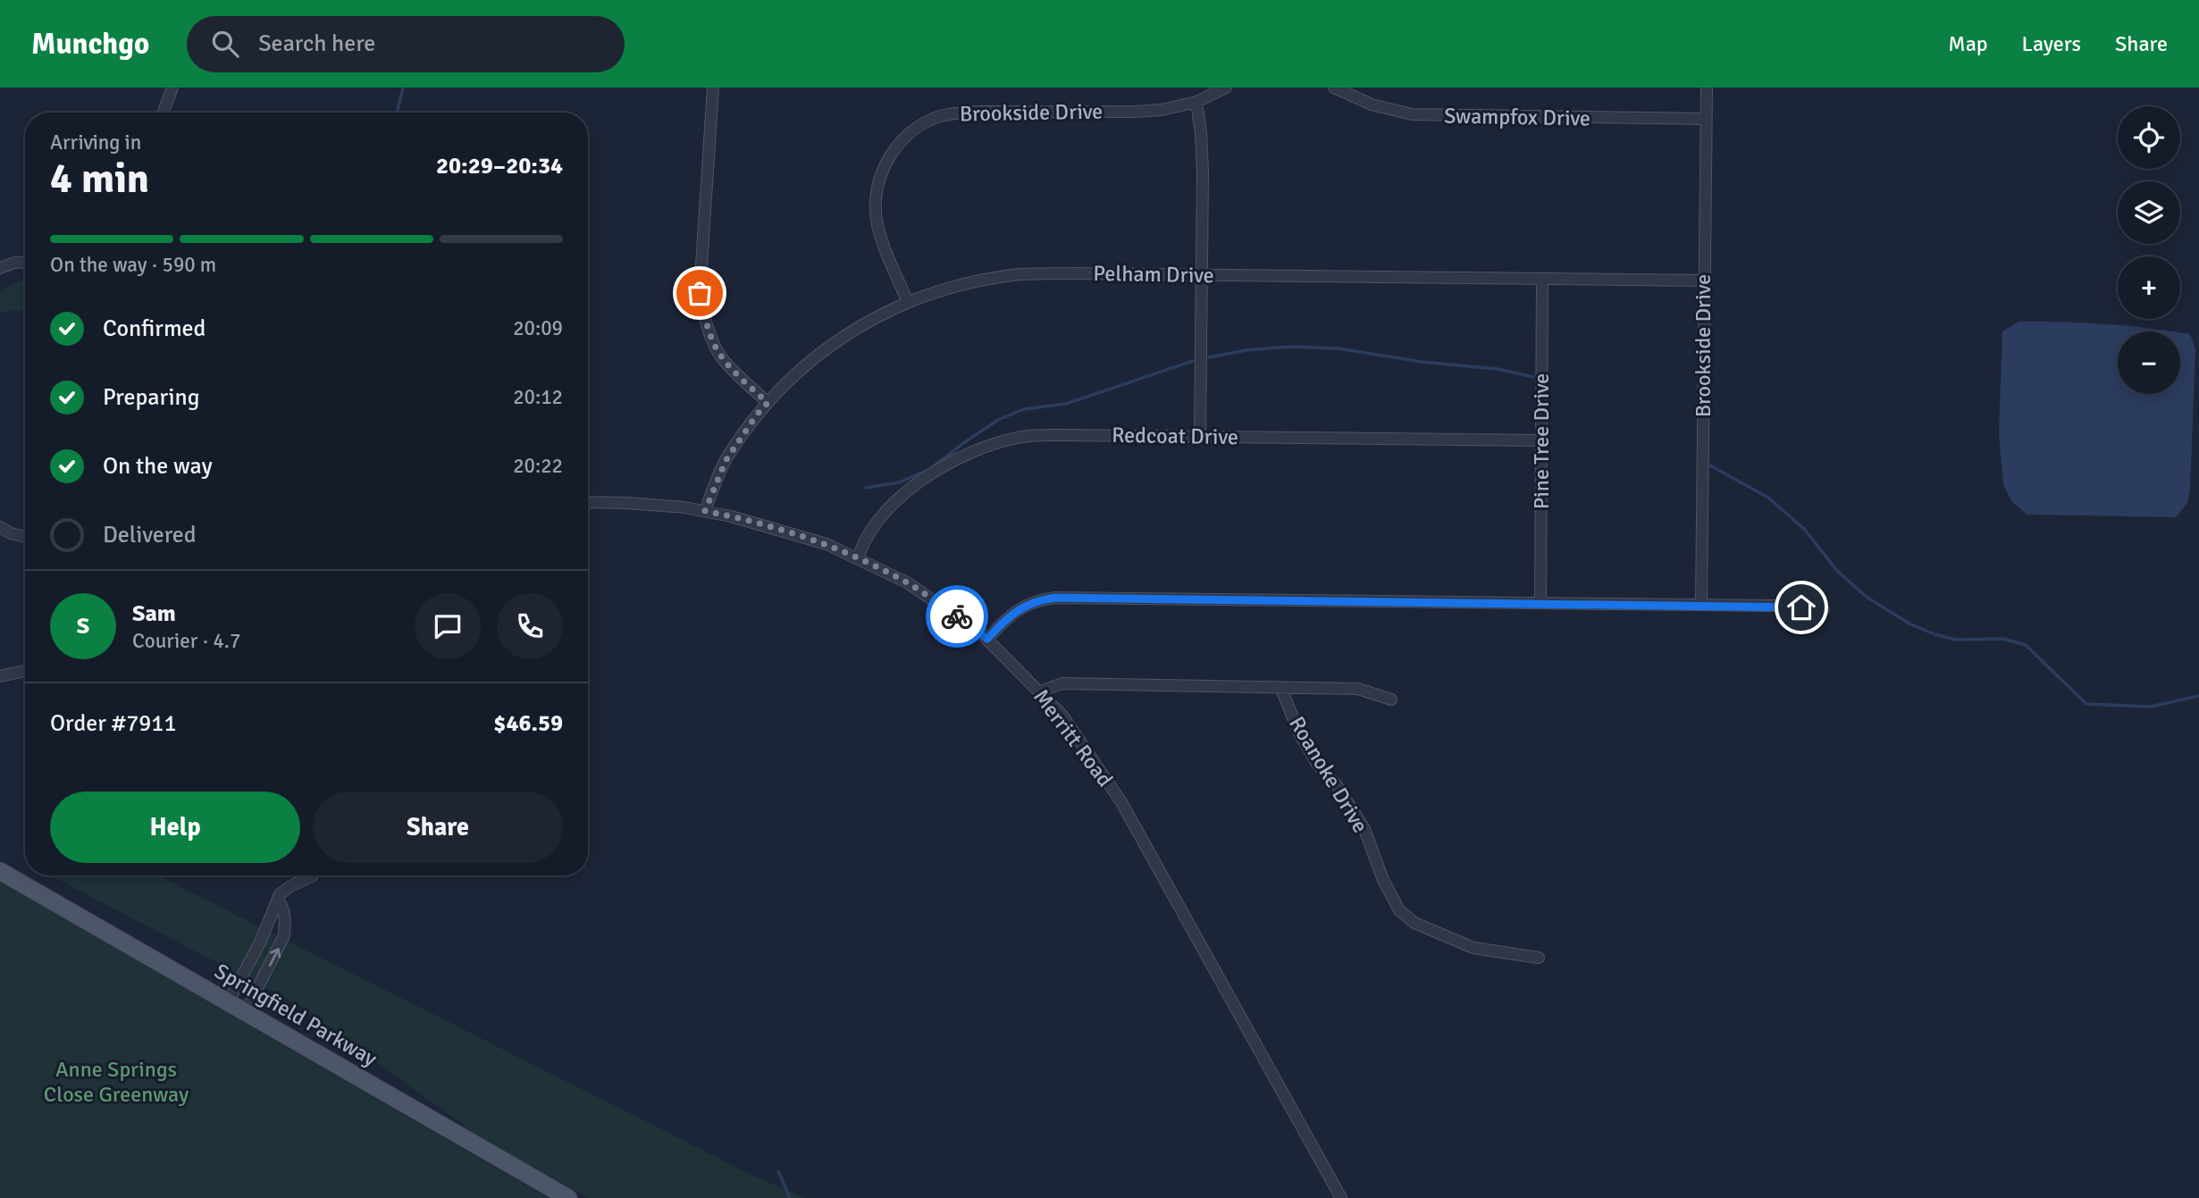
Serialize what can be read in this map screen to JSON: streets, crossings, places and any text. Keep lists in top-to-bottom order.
{
  "streets": {
    "main road": ["Springfield Parkway"],
    "street": [
      "Brookside Drive",
      "Swampfox Drive",
      "Pelham Drive",
      "Redcoat Drive",
      "Pine Tree Drive",
      "Merritt Road",
      "Roanoke Drive"
    ]
  },
  "crossings": [
    ["Brookside Drive", "Swampfox Drive"],
    ["Brookside Drive", "Pelham Drive"],
    ["Pelham Drive", "Pine Tree Drive"],
    ["Pelham Drive", "Merritt Road"],
    ["Redcoat Drive", "Pine Tree Drive"],
    ["Redcoat Drive", "Merritt Road"]
  ],
  "parks": ["Anne Springs Close Greenway"],
  "page": {
    "header": "Munchgo",
    "search": "Search here",
    "nav": ["Map", "Layers", "Share"],
    "map_buttons": ["+", "−"],
    "heading": ["4 min", "Arriving in", "20:29–20:34"],
    "panel": [
      "Sam",
      "Courier · 4.7",
      "Order #7911",
      "$46.59"
    ],
    "bar": "On the way · 590 m",
    "list": [
      ["Confirmed", "20:09"],
      ["Preparing", "20:12"],
      ["On the way", "20:22"],
      "Delivered"
    ],
    "round": "S",
    "buttons": ["Help", "Share"]
  }
}
